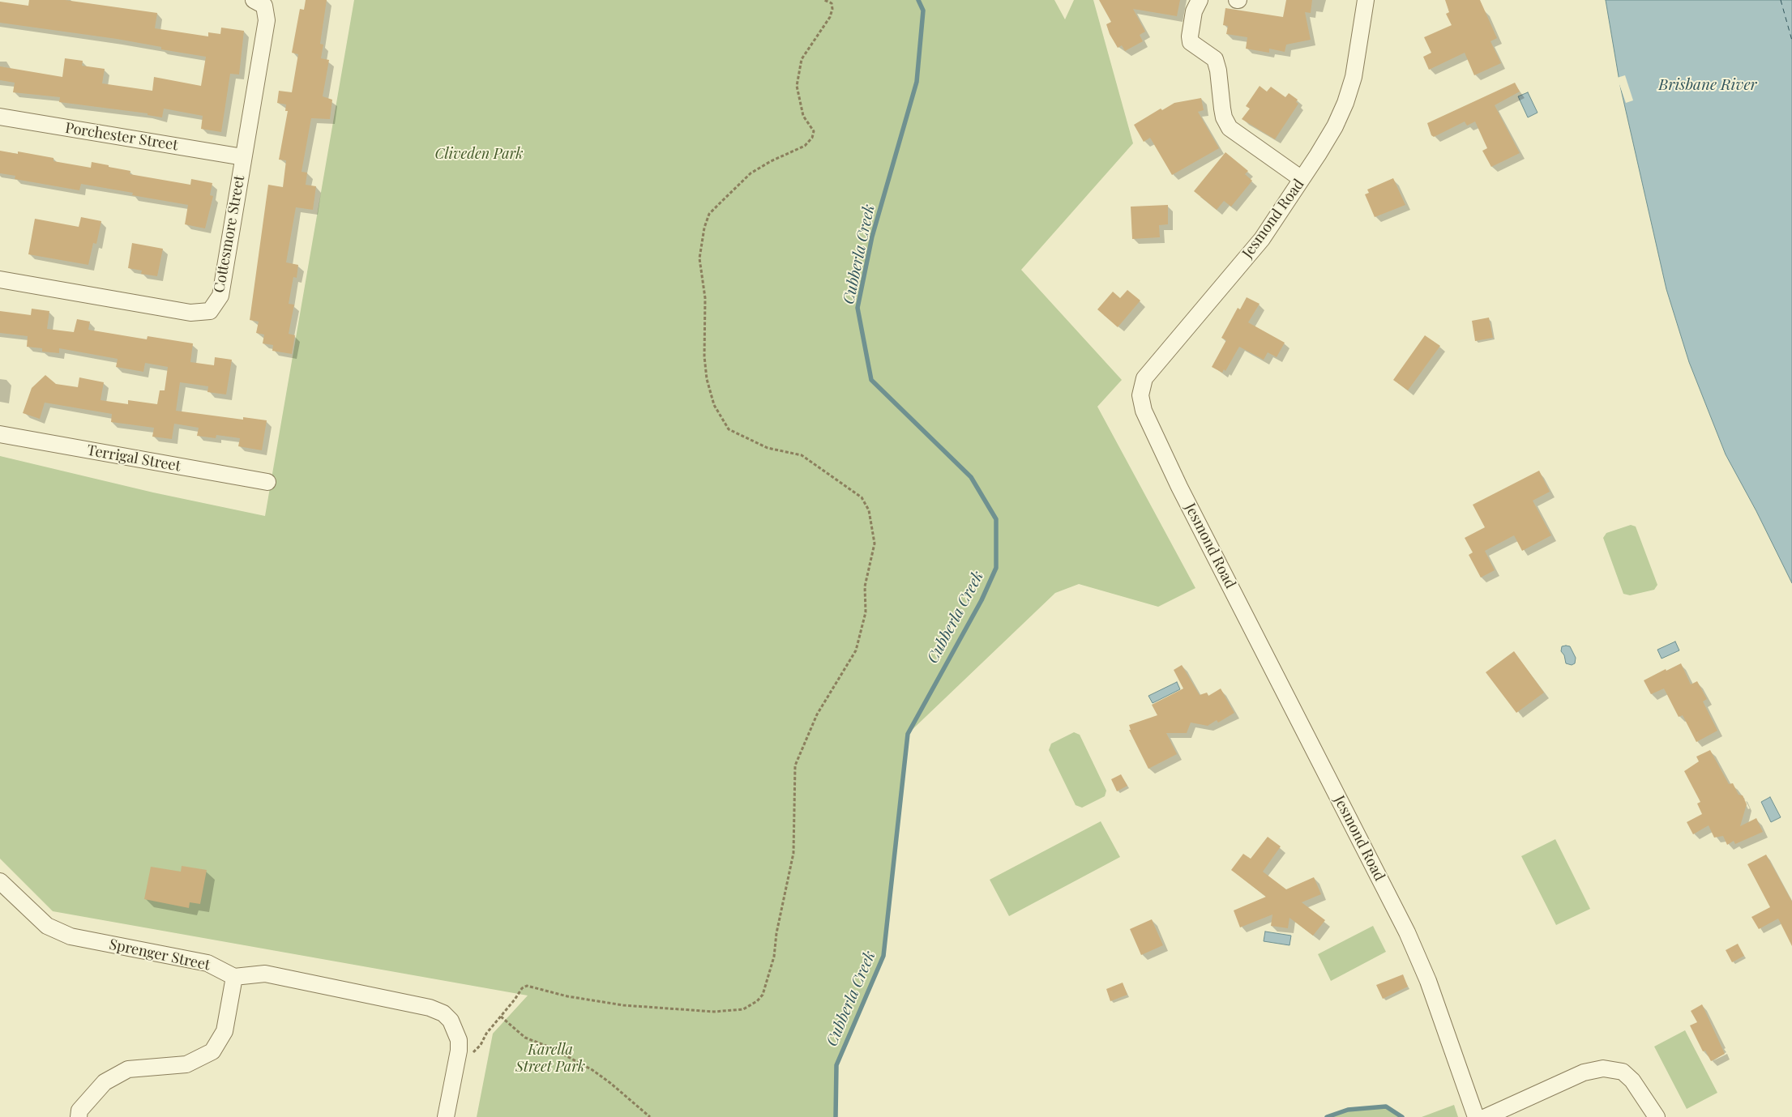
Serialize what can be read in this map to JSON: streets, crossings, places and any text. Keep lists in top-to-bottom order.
{
  "streets": {
    "street": [
      "Porchester Street",
      "Jesmond Road",
      "Cottesmore Street",
      "Terrigal Street",
      "Sprenger Street"
    ]
  },
  "crossings": [
    ["Porchester Street", "Cottesmore Street"]
  ],
  "water": ["Brisbane River", "Cubberla Creek"],
  "parks": ["Cliveden Park", "Karella Street Park"]
}
